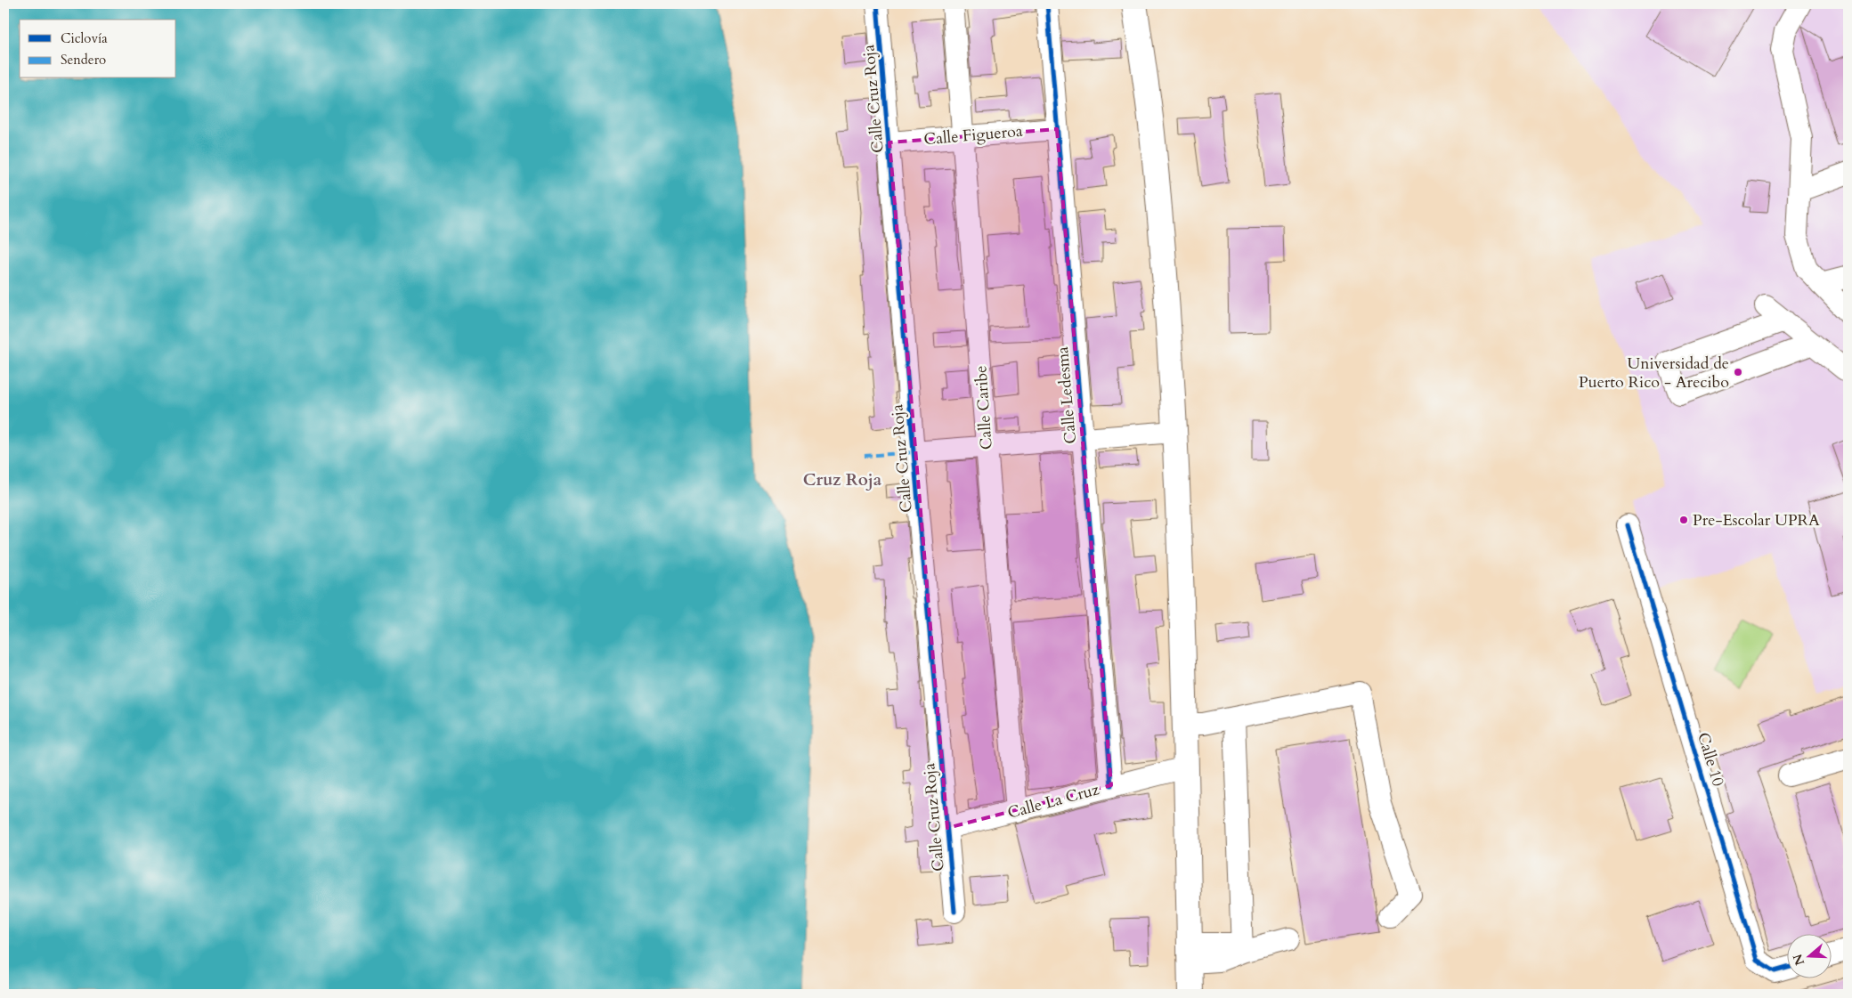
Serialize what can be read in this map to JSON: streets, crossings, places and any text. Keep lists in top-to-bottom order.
{
  "streets": {
    "street": [
      "Calle Cruz Roja",
      "Calle Figueroa",
      "Calle Ledesma",
      "Calle Caribe",
      "Calle 10",
      "Calle La Cruz"
    ]
  },
  "crossings": [
    ["Calle Cruz Roja", "Calle Figueroa"],
    ["Calle Cruz Roja", "Calle La Cruz"],
    ["Calle Figueroa", "Calle Ledesma"],
    ["Calle Figueroa", "Calle Caribe"],
    ["Calle Ledesma", "Calle La Cruz"],
    ["Calle Caribe", "Calle La Cruz"]
  ],
  "districts": ["Cruz Roja"],
  "places": ["Universidad de Puerto Rico - Arecibo", "Pre-Escolar UPRA"],
  "legend": ["Ciclovía", "Sendero"],
  "north": "left"
}
